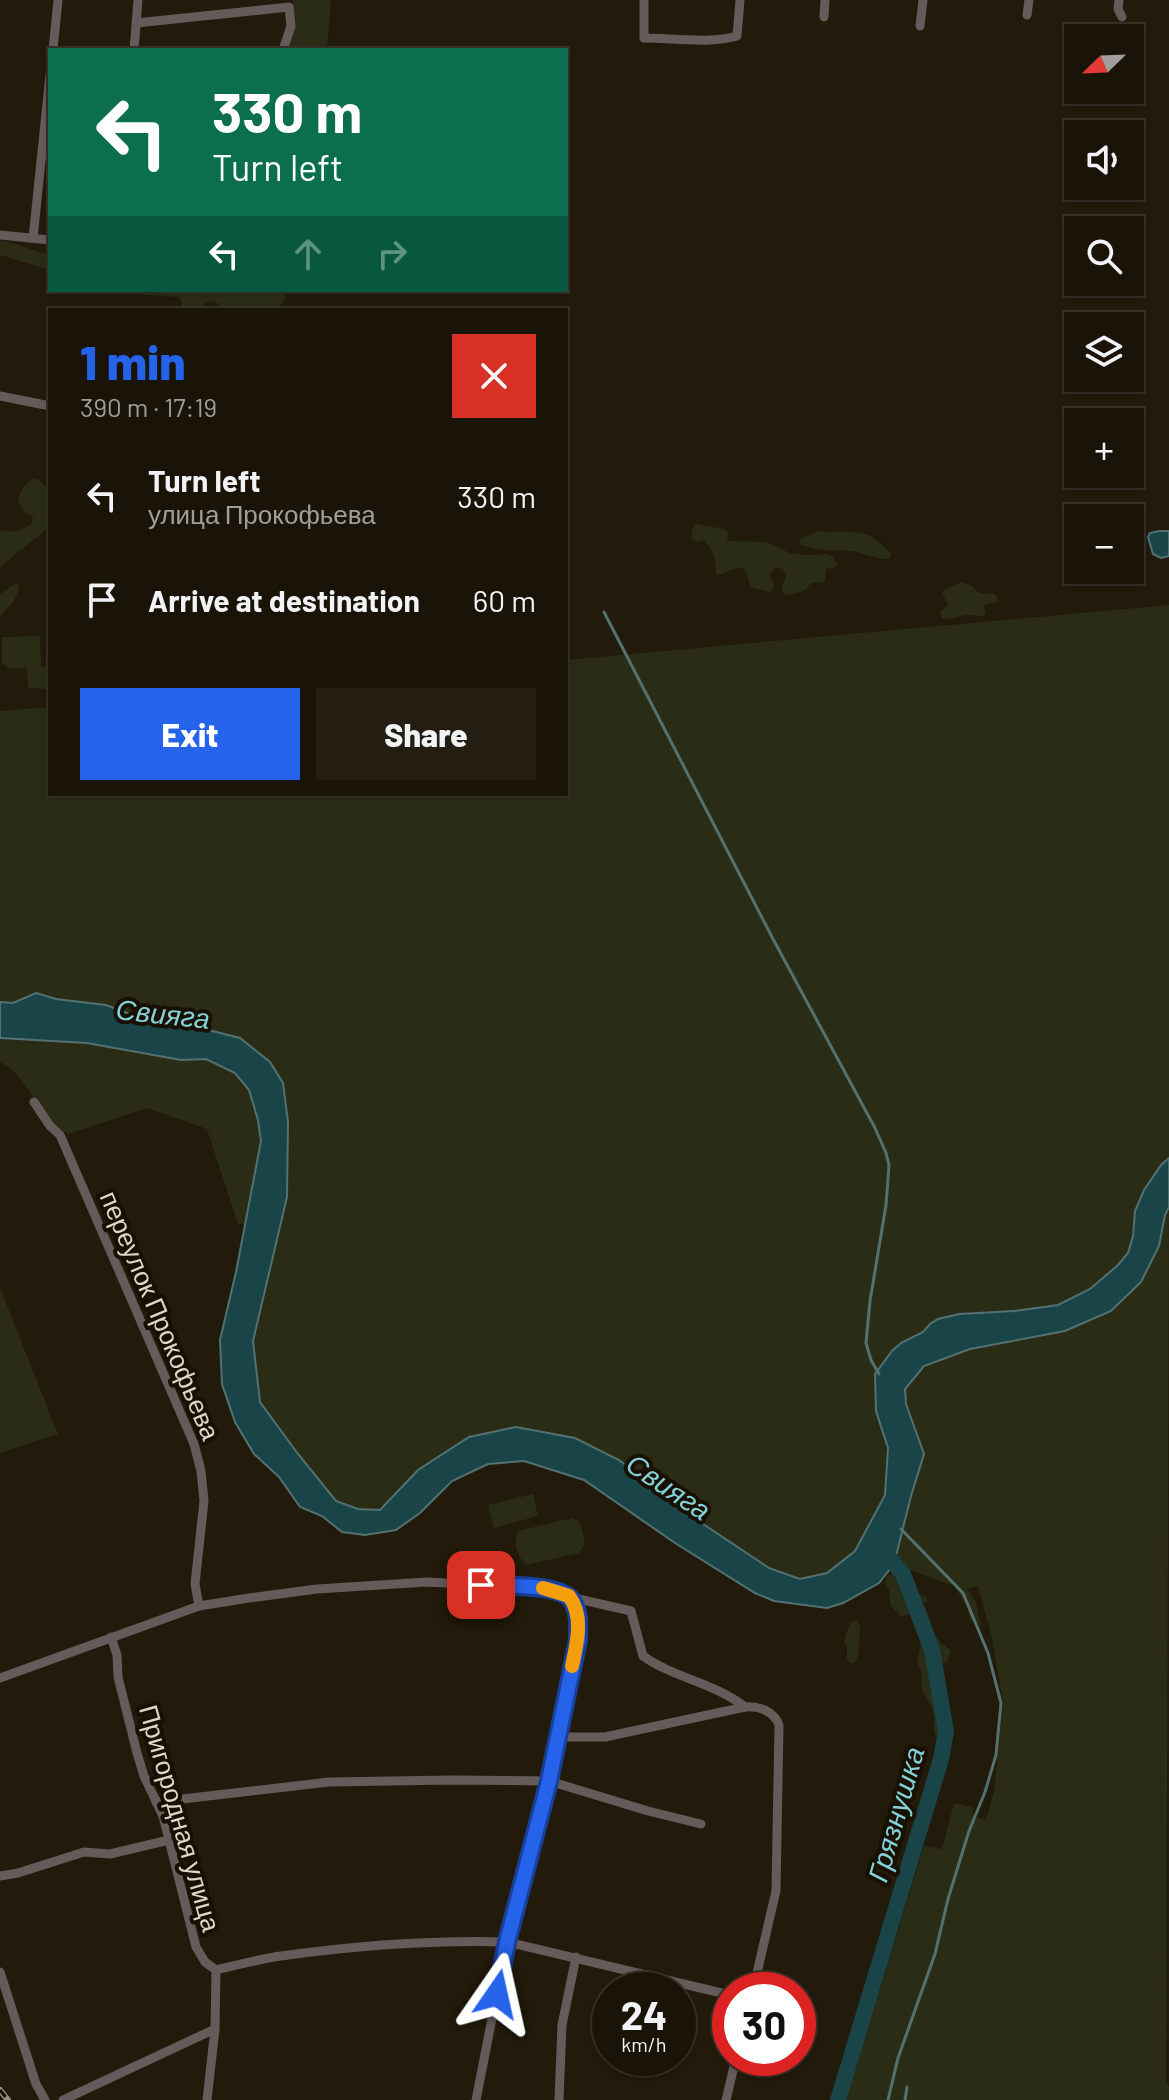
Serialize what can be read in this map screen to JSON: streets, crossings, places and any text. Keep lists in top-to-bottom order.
{
  "streets": {
    "street": ["переулок Прокофьева", "Пригородная улица"]
  },
  "water": ["Свияга", "Грязнушка"],
  "north": "bottom left",
  "page": {
    "map_buttons": ["+", "−"],
    "turn": ["330 m", "Turn left"],
    "heading": ["1 min", "390 m · 17:19"],
    "list": [
      {
        "name": "Turn left",
        "note": "улица Прокофьева",
        "value": "330 m"
      },
      {
        "name": "Arrive at destination",
        "value": "60 m"
      }
    ],
    "buttons": ["Exit", "Share"],
    "speed": "24 km/h",
    "limit": "30"
  }
}
